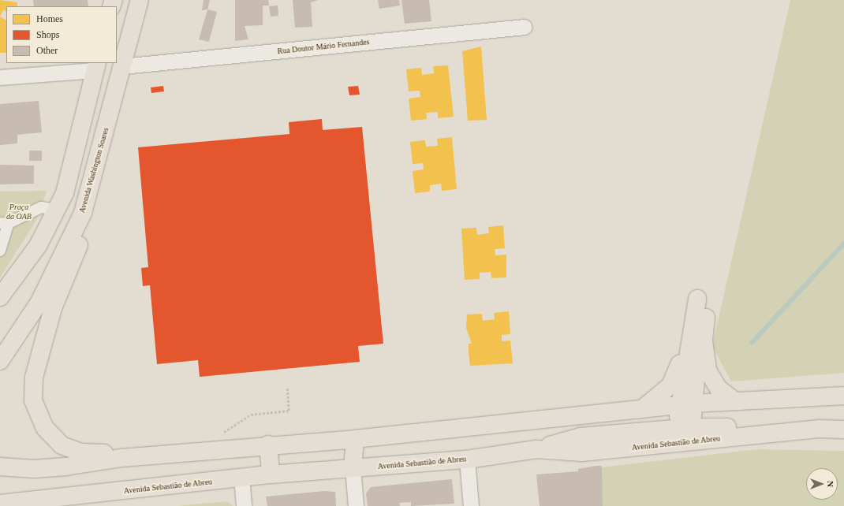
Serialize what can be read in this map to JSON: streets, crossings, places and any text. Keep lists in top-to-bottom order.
{
  "streets": {
    "main road": ["Avenida Washington Soares", "Avenida Sebastião de Abreu"],
    "street": ["Rua Doutor Mário Fernandes"]
  },
  "crossings": [
    ["Rua Doutor Mário Fernandes", "Avenida Washington Soares"]
  ],
  "parks": ["Praça da OAB"],
  "legend": ["Homes", "Shops", "Other"],
  "north": "right"
}
